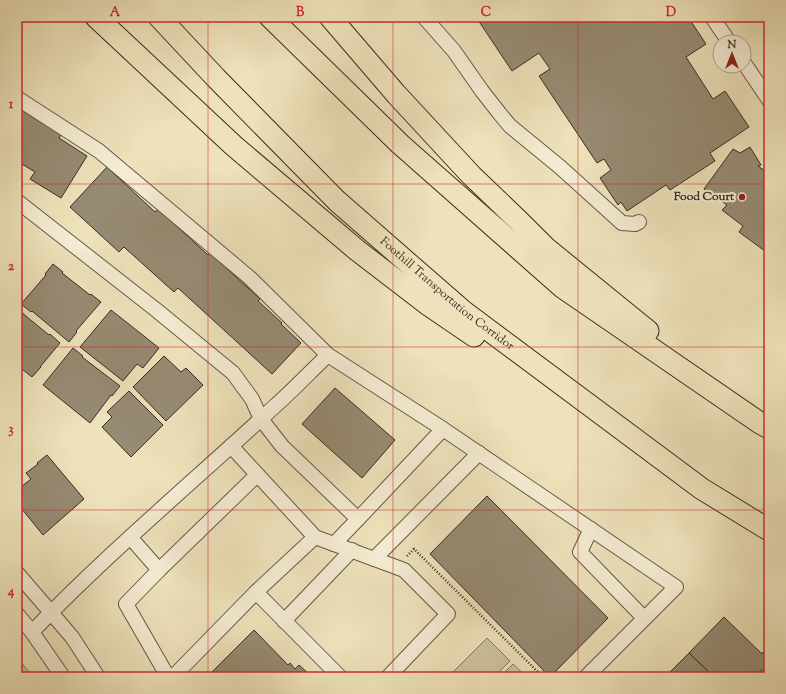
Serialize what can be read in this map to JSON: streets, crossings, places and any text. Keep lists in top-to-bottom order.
{
  "streets": {
    "highway": ["Foothill Transportation Corridor"]
  },
  "places": ["Food Court"],
  "north": "top",
  "grid": {
    "columns": [
      "A",
      "B",
      "C",
      "D"
    ],
    "rows": [
      "1",
      "2",
      "3",
      "4"
    ]
  }
}
